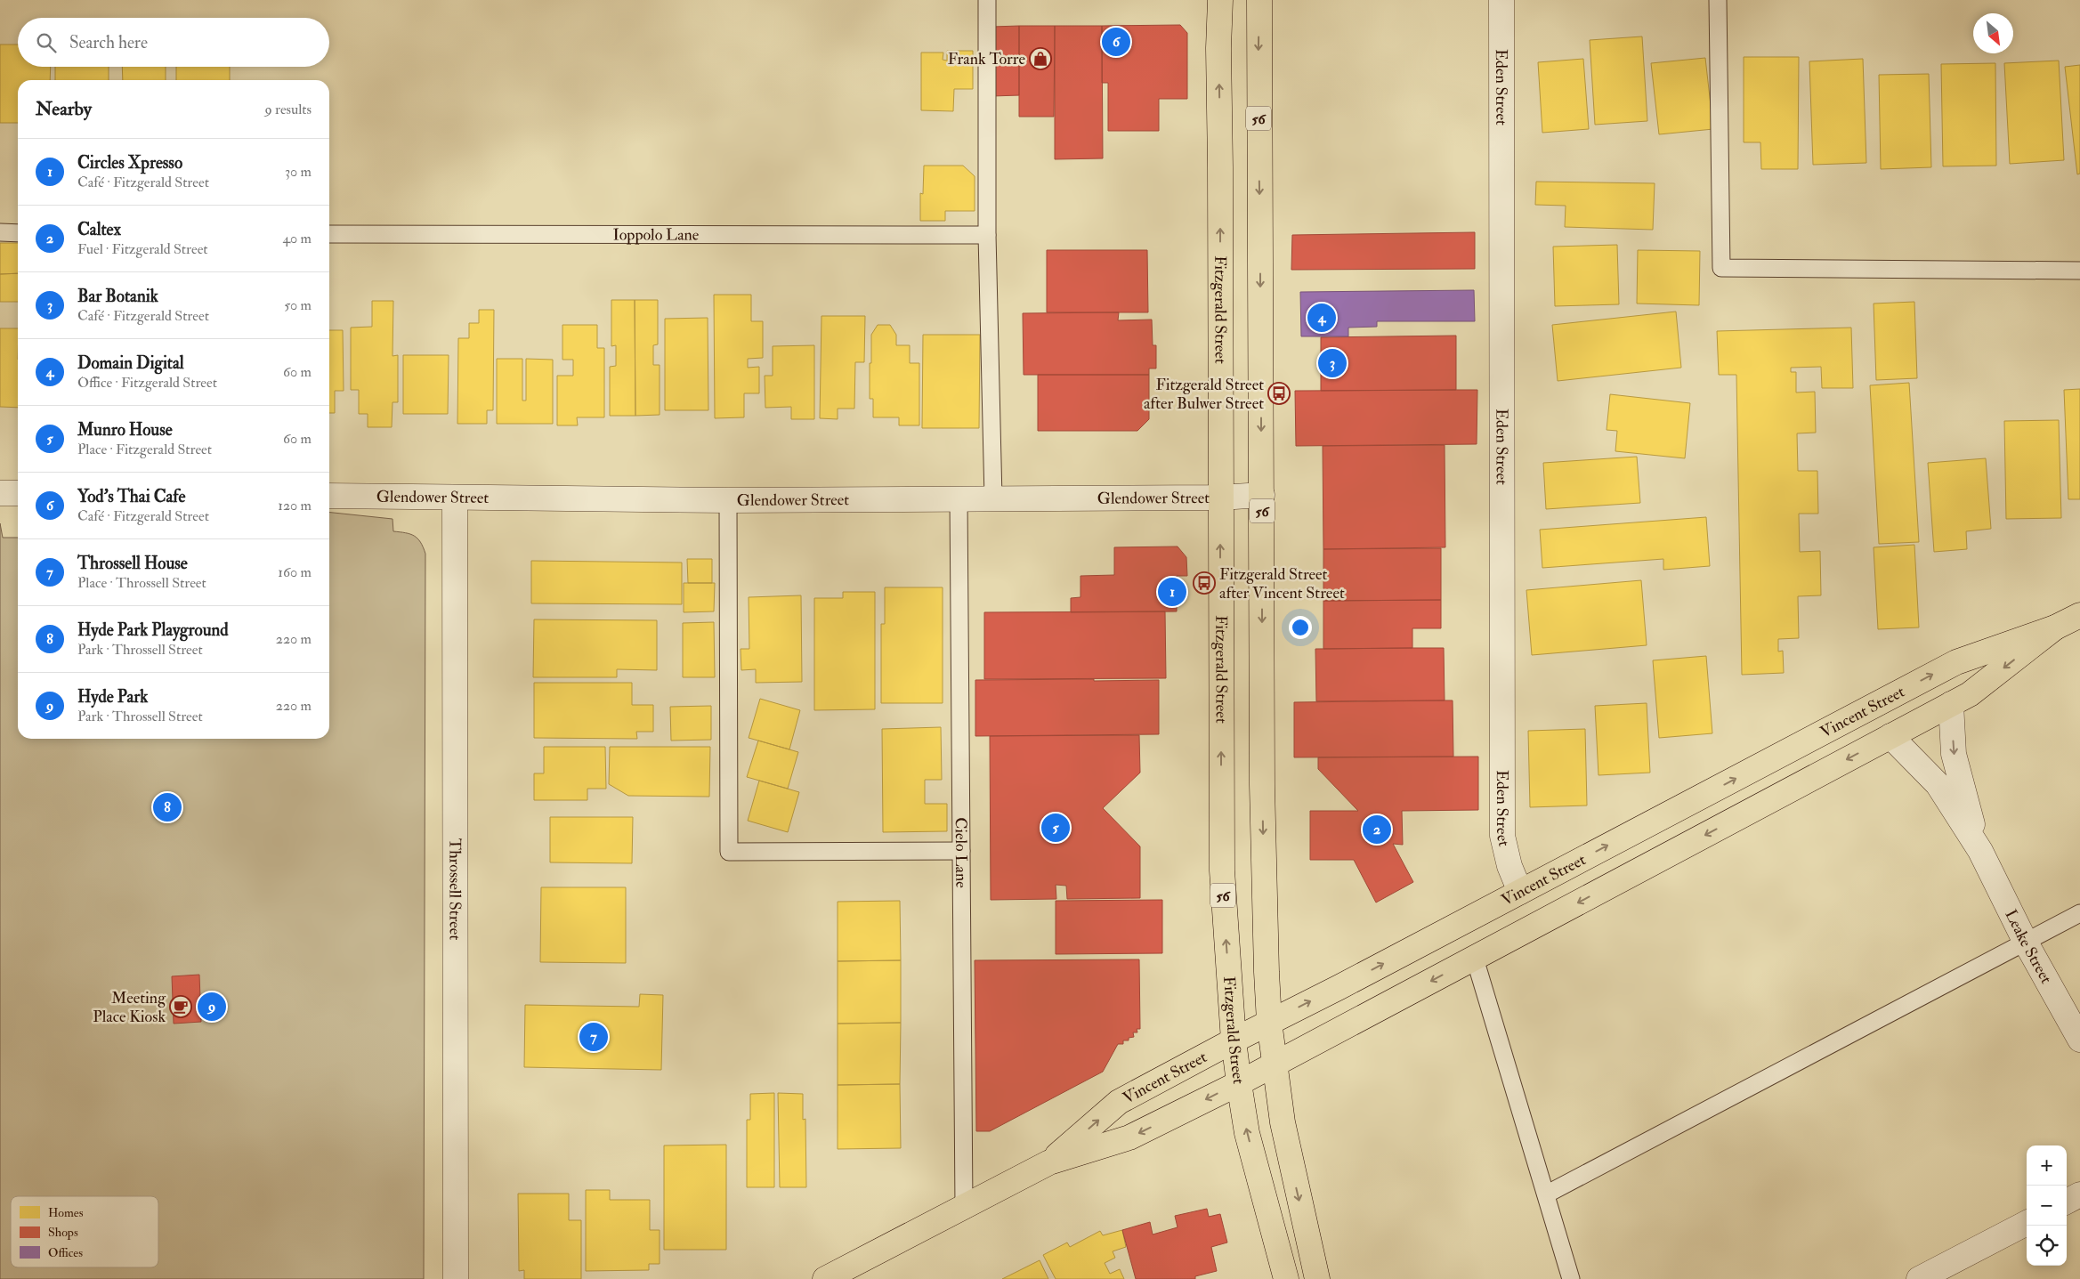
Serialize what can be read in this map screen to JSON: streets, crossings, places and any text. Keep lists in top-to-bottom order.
{
  "streets": {
    "main road": ["56", "Fitzgerald Street", "Vincent Street"],
    "street": [
      "Eden Street",
      "Glendower Street",
      "Throssell Street",
      "Leake Street"
    ],
    "lane": ["Ioppolo Lane", "Cielo Lane"]
  },
  "crossings": [
    ["Eden Street", "Vincent Street"],
    ["56", "Glendower Street"],
    ["56", "Vincent Street"],
    ["Fitzgerald Street", "Glendower Street"],
    ["Fitzgerald Street", "Vincent Street"],
    ["Glendower Street", "Cielo Lane"],
    ["Glendower Street", "Throssell Street"],
    ["Vincent Street", "Cielo Lane"],
    ["Vincent Street", "Leake Street"]
  ],
  "places": {
    "shop": ["Frank Torre"],
    "bus stop": ["Fitzgerald Street after Bulwer Street", "Fitzgerald Street after Vincent Street"],
    "cafe": ["Meeting Place Kiosk"]
  },
  "legend": ["Homes", "Shops", "Offices"],
  "north": "bottom right",
  "page": {
    "search": "Search here",
    "pins": [
      "6",
      "4",
      "3",
      "1",
      "8",
      "5",
      "2",
      "9",
      "7"
    ],
    "heading": ["Nearby", "9 results"],
    "list": [
      {
        "mark": "1",
        "name": "Circles Xpresso",
        "note": "Café · Fitzgerald Street",
        "value": "30 m"
      },
      {
        "mark": "2",
        "name": "Caltex",
        "note": "Fuel · Fitzgerald Street",
        "value": "40 m"
      },
      {
        "mark": "3",
        "name": "Bar Botanik",
        "note": "Café · Fitzgerald Street",
        "value": "50 m"
      },
      {
        "mark": "4",
        "name": "Domain Digital",
        "note": "Office · Fitzgerald Street",
        "value": "60 m"
      },
      {
        "mark": "5",
        "name": "Munro House",
        "note": "Place · Fitzgerald Street",
        "value": "60 m"
      },
      {
        "mark": "6",
        "name": "Yod's Thai Cafe",
        "note": "Café · Fitzgerald Street",
        "value": "120 m"
      },
      {
        "mark": "7",
        "name": "Throssell House",
        "note": "Place · Throssell Street",
        "value": "160 m"
      },
      {
        "mark": "8",
        "name": "Hyde Park Playground",
        "note": "Park · Throssell Street",
        "value": "220 m"
      },
      {
        "mark": "9",
        "name": "Hyde Park",
        "note": "Park · Throssell Street",
        "value": "220 m"
      }
    ],
    "map_buttons": ["+", "−"]
  }
}
